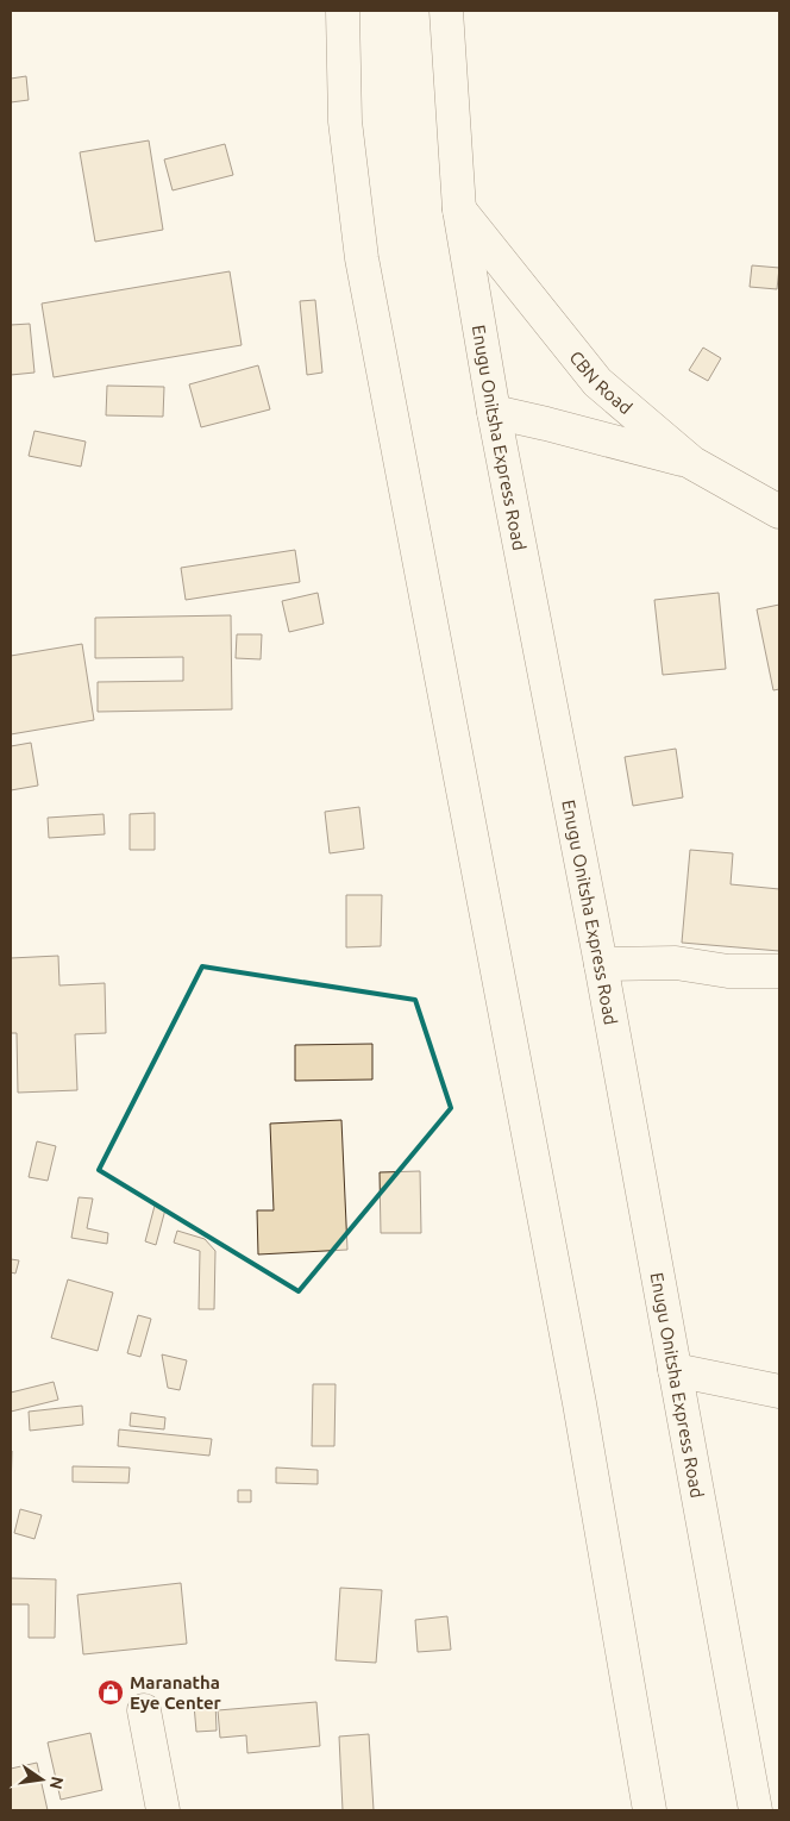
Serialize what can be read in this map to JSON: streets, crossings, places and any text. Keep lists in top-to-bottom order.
{
  "streets": {
    "main road": ["CBN Road", "Enugu Onitsha Express Road"]
  },
  "crossings": [
    ["CBN Road", "Enugu Onitsha Express Road"]
  ],
  "places": {
    "shop": ["Maranatha Eye Center"]
  },
  "north": "right"
}
